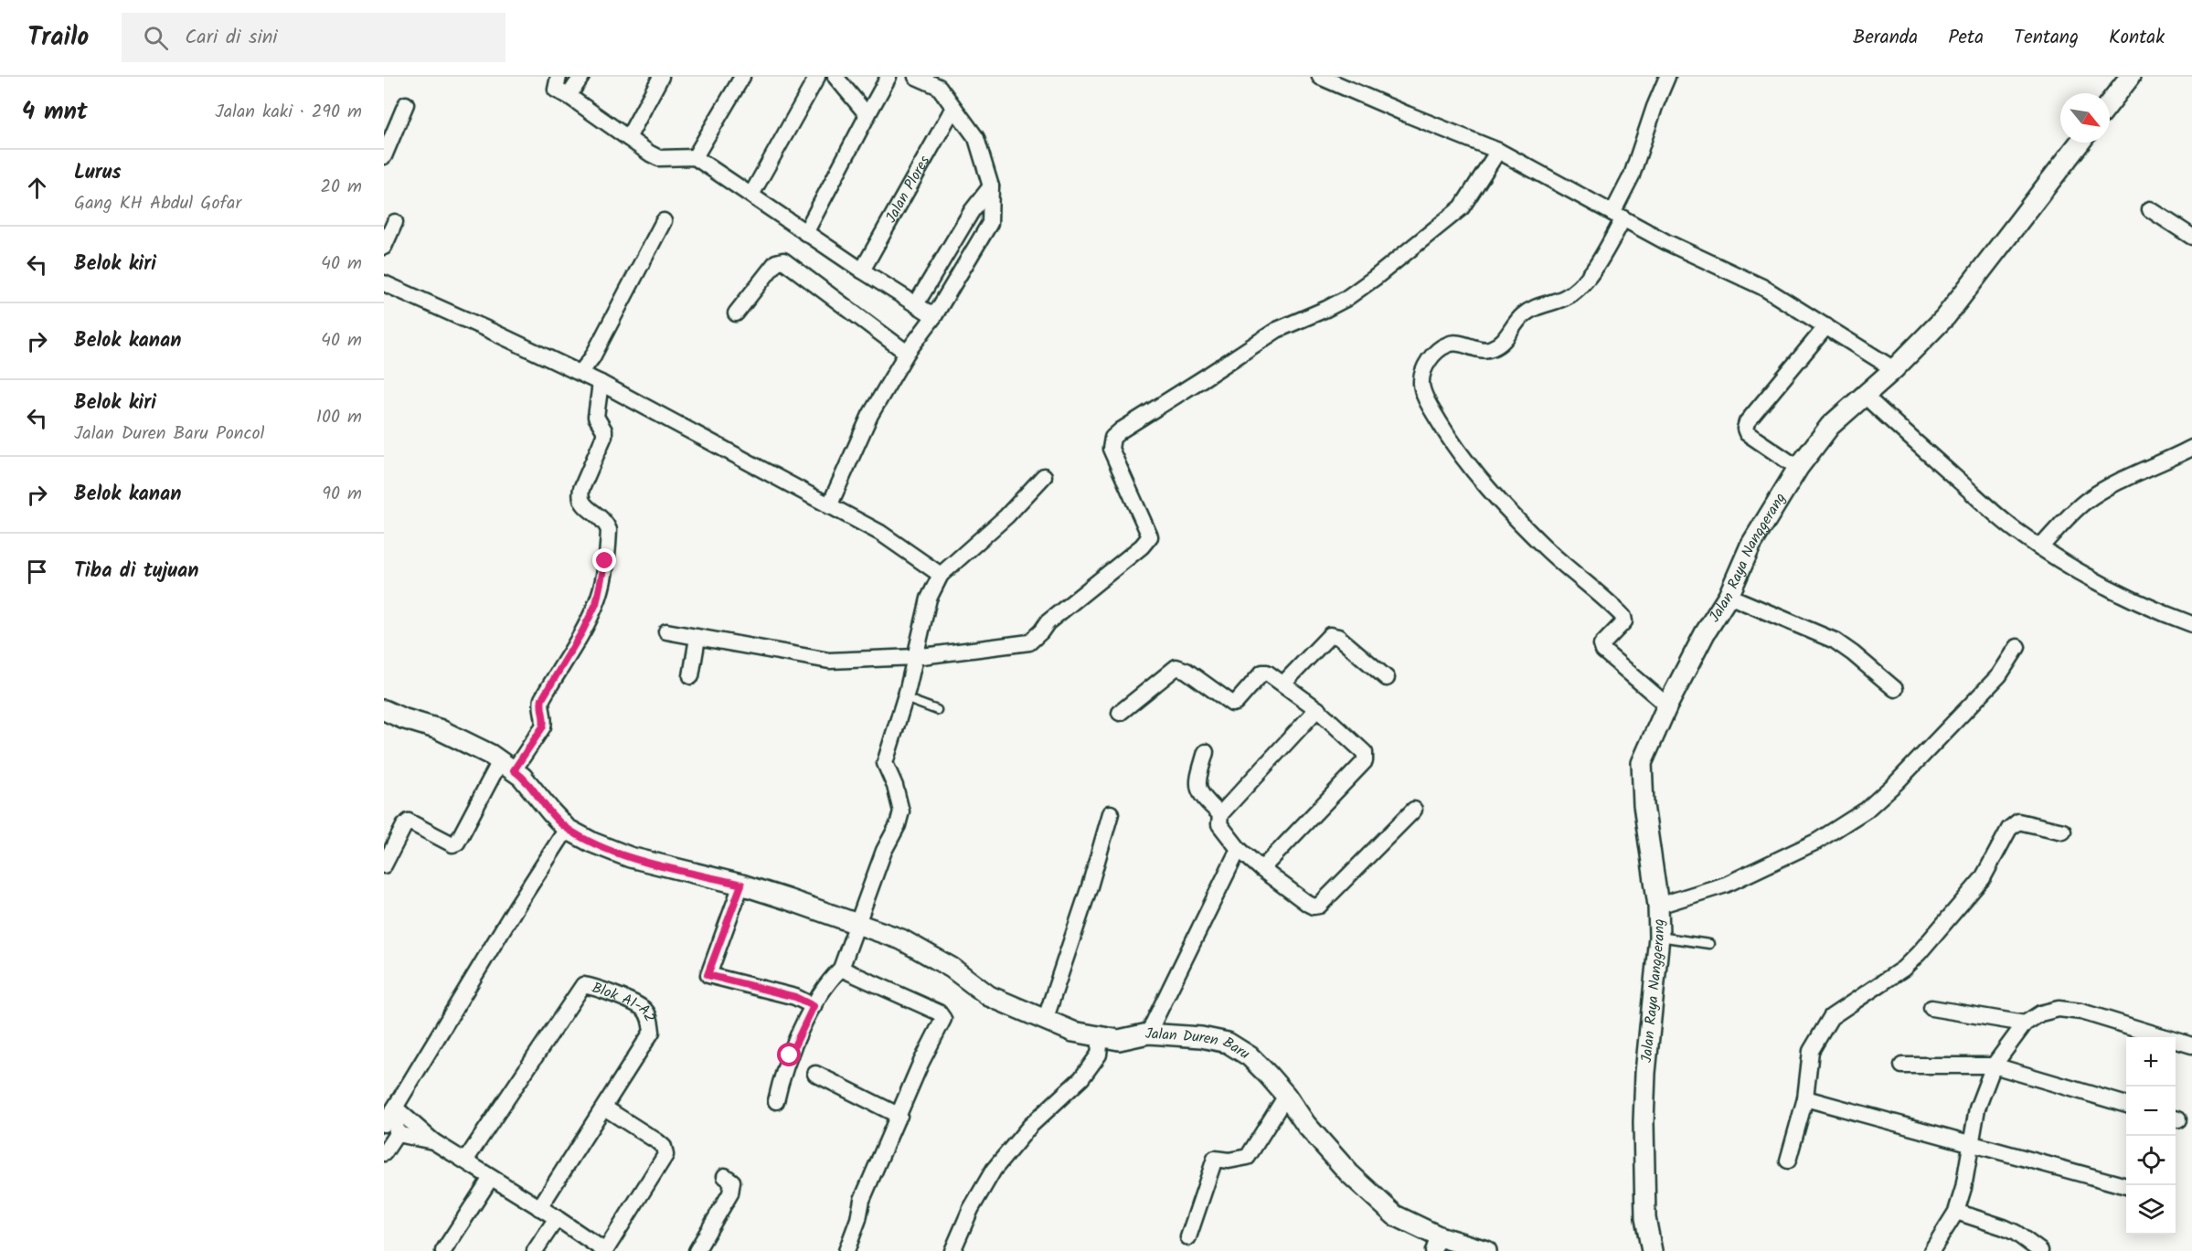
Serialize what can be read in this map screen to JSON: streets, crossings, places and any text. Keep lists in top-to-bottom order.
{
  "streets": {
    "street": [
      "Jalan Plores",
      "Jalan Raya Nanggerang",
      "Blok A1-A2",
      "Jalan Duren Baru"
    ]
  },
  "north": "bottom right",
  "page": {
    "header": "Trailo",
    "search": "Cari di sini",
    "nav": [
      "Beranda",
      "Peta",
      "Tentang",
      "Kontak"
    ],
    "heading": ["4 mnt", "Jalan kaki · 290 m"],
    "list": [
      ["Lurus", "Gang KH Abdul Gofar", "20 m"],
      ["Belok kiri", "40 m"],
      ["Belok kanan", "40 m"],
      ["Belok kiri", "Jalan Duren Baru Poncol", "100 m"],
      ["Belok kanan", "90 m"],
      "Tiba di tujuan"
    ],
    "map_buttons": ["+", "−"]
  }
}
